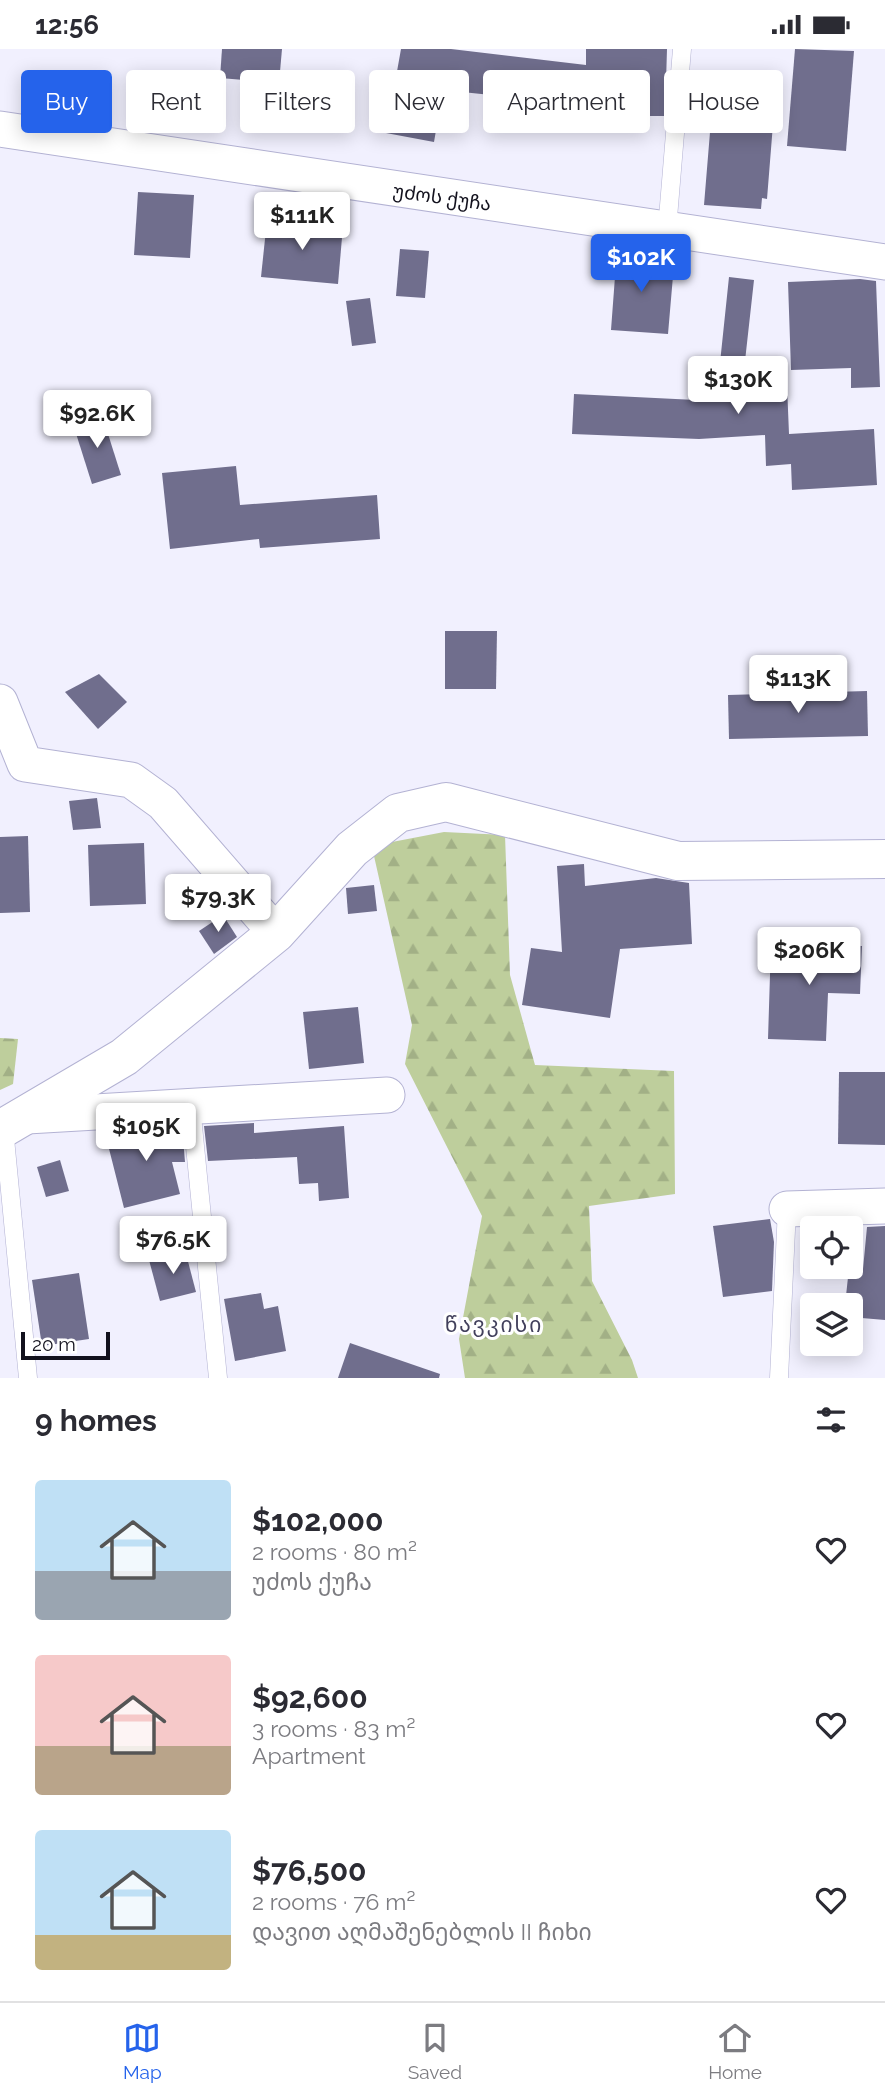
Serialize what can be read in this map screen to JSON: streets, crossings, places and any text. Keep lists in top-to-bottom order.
{
  "streets": {
    "street": ["უძოს ქუჩა"]
  },
  "districts": ["წავკისი"],
  "scale_bar": "20 m",
  "page": {
    "status": "12:56",
    "chip": [
      "Buy",
      "Rent",
      "Filters",
      "New",
      "Apartment",
      "House"
    ],
    "price": [
      "$111K",
      "$102K",
      "$130K",
      "$92.6K",
      "$113K",
      "$79.3K",
      "$206K",
      "$105K",
      "$76.5K"
    ],
    "scale": "20 m",
    "heading": "9 homes",
    "list": [
      {
        "name": "$102,000",
        "note": "2 rooms · 80 m² · უძოს ქუჩა"
      },
      {
        "name": "$92,600",
        "note": "3 rooms · 83 m² · Apartment"
      },
      {
        "name": "$76,500",
        "note": "2 rooms · 76 m² · დავით აღმაშენებლის II ჩიხი"
      }
    ],
    "tabs": ["Map", "Saved", "Home"]
  }
}
